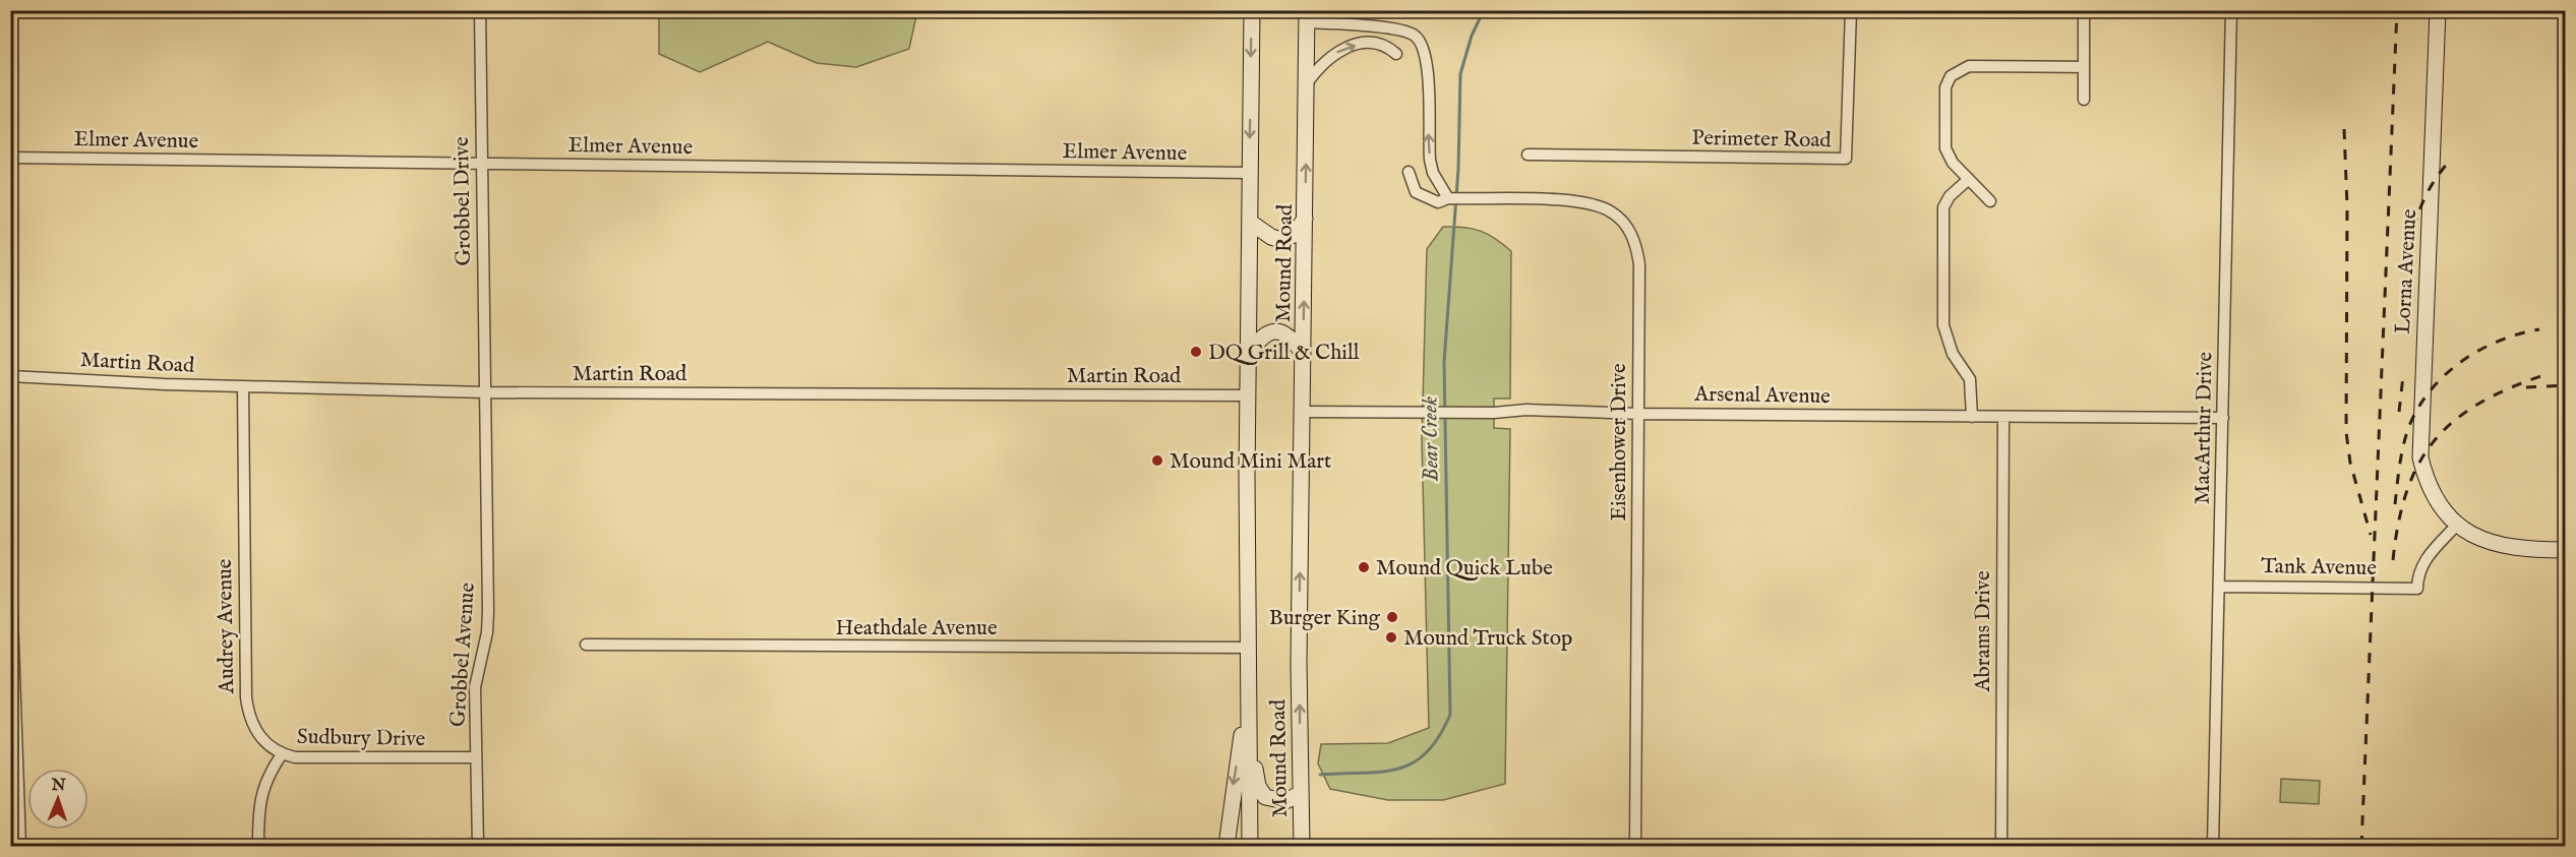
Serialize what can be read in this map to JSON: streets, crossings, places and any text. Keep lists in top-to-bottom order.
{
  "streets": {
    "main road": ["Mound Road", "Lorna Avenue"],
    "street": [
      "Perimeter Road",
      "Elmer Avenue",
      "Grobbel Drive",
      "Martin Road",
      "Arsenal Avenue",
      "MacArthur Drive",
      "Eisenhower Drive",
      "Tank Avenue",
      "Audrey Avenue",
      "Heathdale Avenue",
      "Abrams Drive",
      "Grobbel Avenue",
      "Sudbury Drive"
    ]
  },
  "crossings": [
    ["Elmer Avenue", "Grobbel Drive"],
    ["Elmer Avenue", "Mound Road"],
    ["Grobbel Drive", "Martin Road"],
    ["Grobbel Drive", "Grobbel Avenue"],
    ["Mound Road", "Martin Road"],
    ["Mound Road", "Arsenal Avenue"],
    ["Mound Road", "Heathdale Avenue"],
    ["Lorna Avenue", "Tank Avenue"],
    ["Martin Road", "Audrey Avenue"],
    ["Martin Road", "Grobbel Avenue"],
    ["Arsenal Avenue", "MacArthur Drive"],
    ["Arsenal Avenue", "Eisenhower Drive"],
    ["Arsenal Avenue", "Abrams Drive"],
    ["MacArthur Drive", "Tank Avenue"],
    ["Audrey Avenue", "Sudbury Drive"],
    ["Grobbel Avenue", "Sudbury Drive"]
  ],
  "water": ["Bear Creek"],
  "places": [
    "DQ Grill & Chill",
    "Mound Mini Mart",
    "Mound Quick Lube",
    "Burger King",
    "Mound Truck Stop"
  ],
  "north": "top"
}
